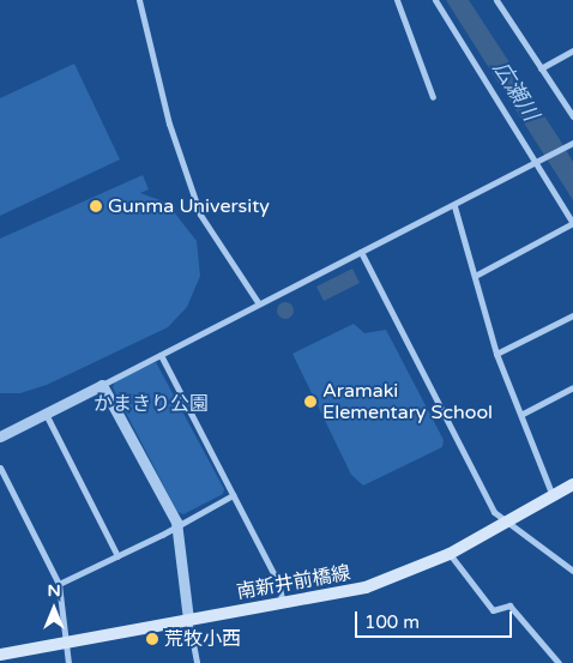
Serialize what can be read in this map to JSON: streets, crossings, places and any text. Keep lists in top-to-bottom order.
{
  "streets": {
    "main road": ["南新井前橋線"]
  },
  "water": ["広瀬川"],
  "parks": ["かまきり公園"],
  "places": ["Gunma University", "Aramaki Elementary School", "荒牧小西"],
  "scale_bar": "100 m",
  "north": "top"
}
